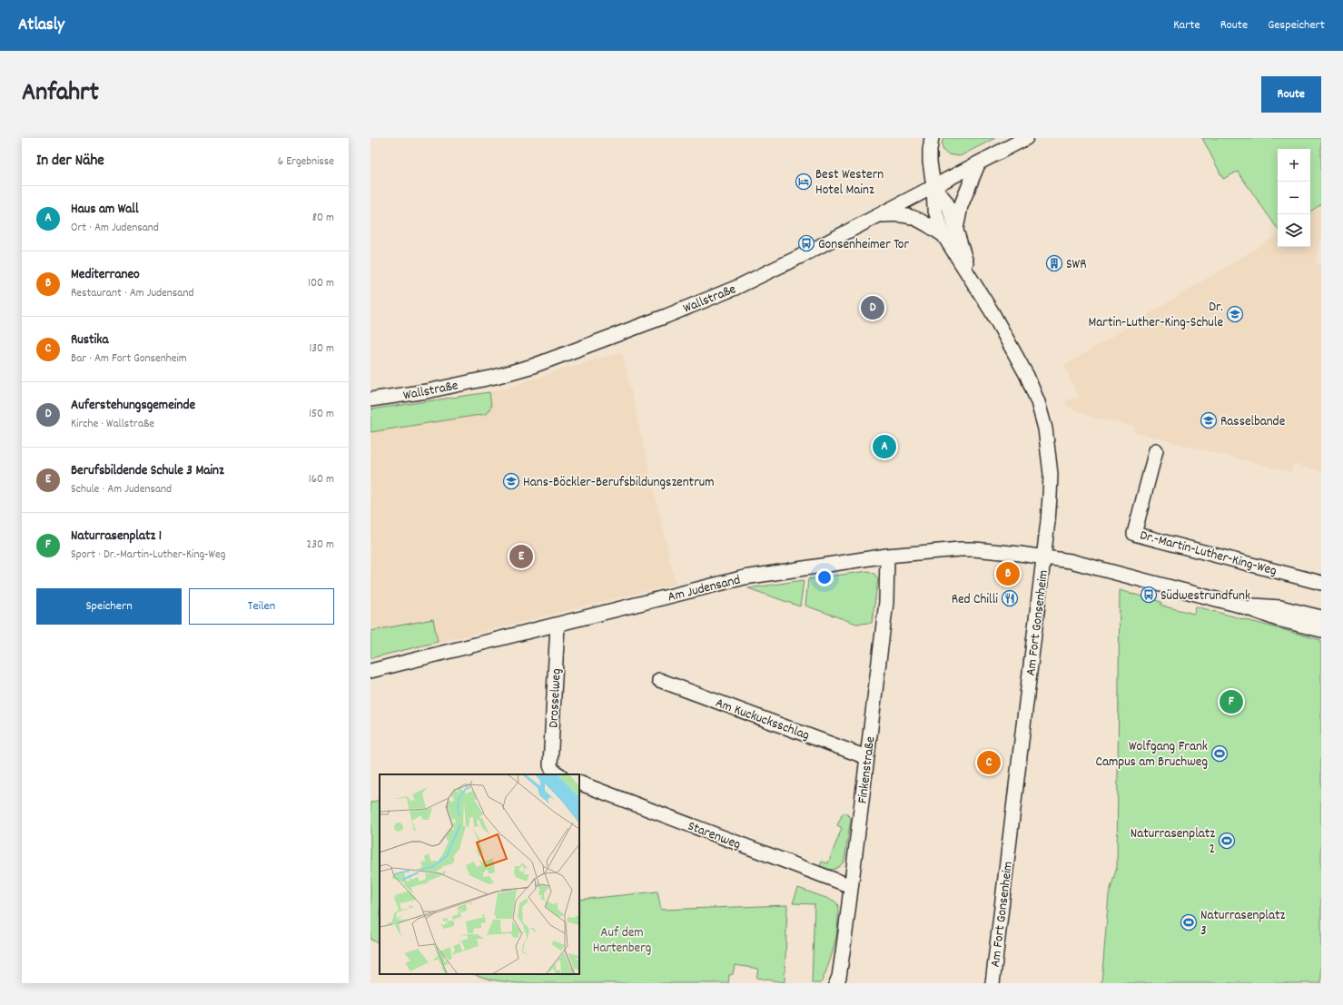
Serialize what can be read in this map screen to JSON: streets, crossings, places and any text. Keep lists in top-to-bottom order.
{
  "streets": {
    "street": [
      "Wallstraße",
      "Dr.-Martin-Luther-King-Weg",
      "Am Judensand",
      "Am Fort Gonsenheim",
      "Drosselweg",
      "Am Kuckucksschlag",
      "Finkenstraße",
      "Starenweg"
    ]
  },
  "crossings": [
    ["Wallstraße", "Am Fort Gonsenheim"],
    ["Am Judensand", "Am Fort Gonsenheim"],
    ["Am Judensand", "Drosselweg"],
    ["Am Judensand", "Finkenstraße"],
    ["Am Kuckucksschlag", "Finkenstraße"],
    ["Finkenstraße", "Starenweg"]
  ],
  "parks": ["Auf dem Hartenberg"],
  "places": {
    "hotel": ["Best Western Hotel Mainz"],
    "bus stop": ["Gonsenheimer Tor", "Südwestrundfunk"],
    "building": ["SWR"],
    "school or university": ["Dr. Martin-Luther-King-Schule", "Rasselbande", "Hans-Böckler-Berufsbildungszentrum"],
    "restaurant": ["Red Chilli"],
    "sports": ["Wolfgang Frank Campus am Bruchweg", "Naturrasenplatz 2", "Naturrasenplatz 3"]
  },
  "page": {
    "header": "Atlasly",
    "nav": ["Karte", "Route", "Gespeichert"],
    "title": "Anfahrt",
    "buttons": [
      "Route",
      ["Speichern", "Teilen"]
    ],
    "heading": ["In der Nähe", "6 Ergebnisse"],
    "map_buttons": ["+", "−"],
    "list": [
      {
        "mark": "A",
        "name": "Haus am Wall",
        "note": "Ort · Am Judensand",
        "value": "80 m"
      },
      {
        "mark": "B",
        "name": "Mediterraneo",
        "note": "Restaurant · Am Judensand",
        "value": "100 m"
      },
      {
        "mark": "C",
        "name": "Rustika",
        "note": "Bar · Am Fort Gonsenheim",
        "value": "130 m"
      },
      {
        "mark": "D",
        "name": "Auferstehungsgemeinde",
        "note": "Kirche · Wallstraße",
        "value": "150 m"
      },
      {
        "mark": "E",
        "name": "Berufsbildende Schule 3 Mainz",
        "note": "Schule · Am Judensand",
        "value": "160 m"
      },
      {
        "mark": "F",
        "name": "Naturrasenplatz 1",
        "note": "Sport · Dr.-Martin-Luther-King-Weg",
        "value": "230 m"
      }
    ],
    "pins": [
      "D",
      "A",
      "E",
      "B",
      "F",
      "C"
    ]
  }
}
